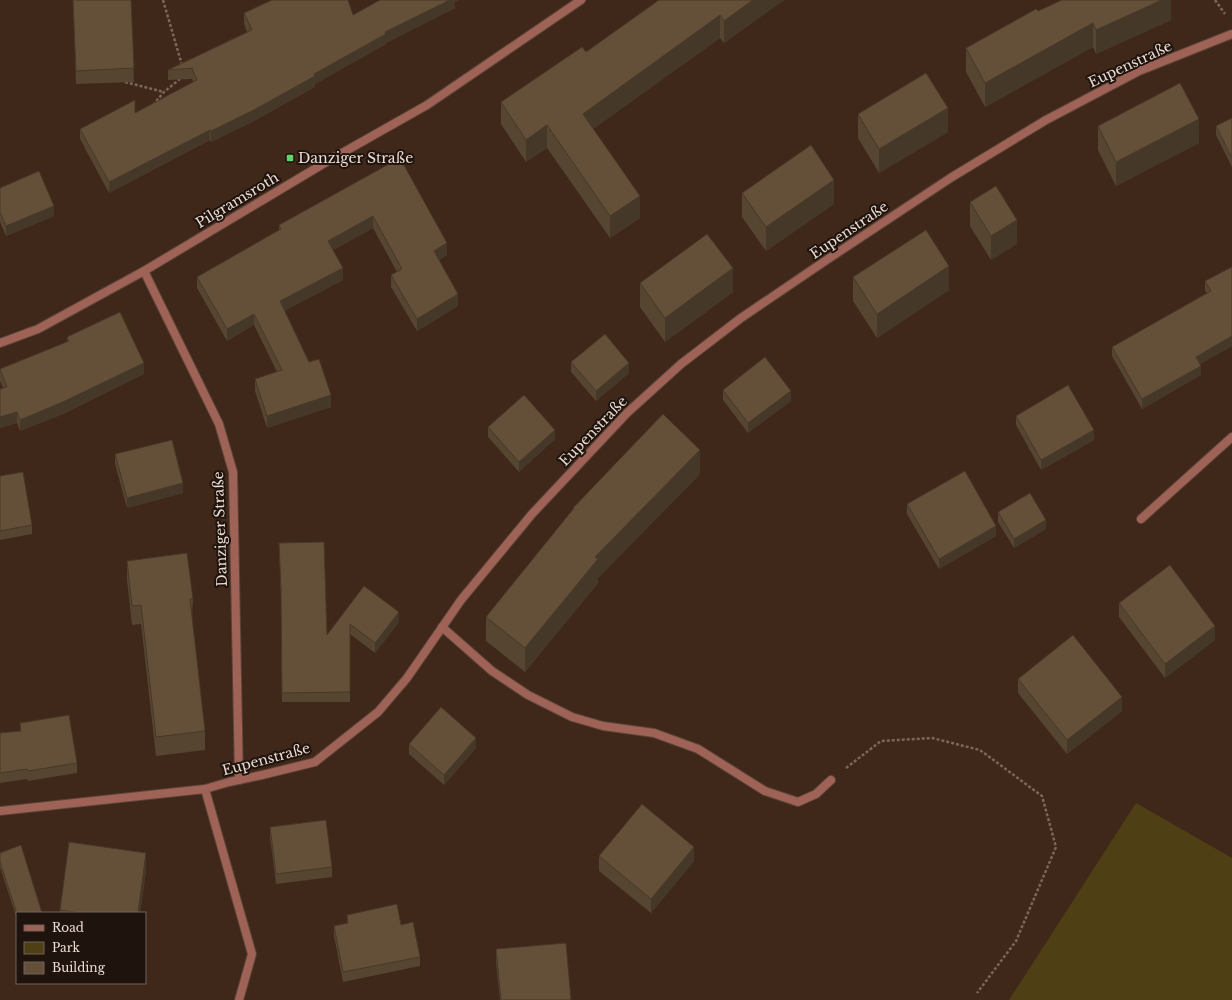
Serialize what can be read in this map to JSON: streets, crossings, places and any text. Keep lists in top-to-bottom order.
{
  "streets": {
    "street": ["Eupenstraße", "Pilgramsroth", "Danziger Straße"]
  },
  "crossings": [
    ["Eupenstraße", "Danziger Straße"],
    ["Pilgramsroth", "Danziger Straße"]
  ],
  "places": {
    "transit": ["Danziger Straße"]
  },
  "legend": ["Road", "Park", "Building"]
}
